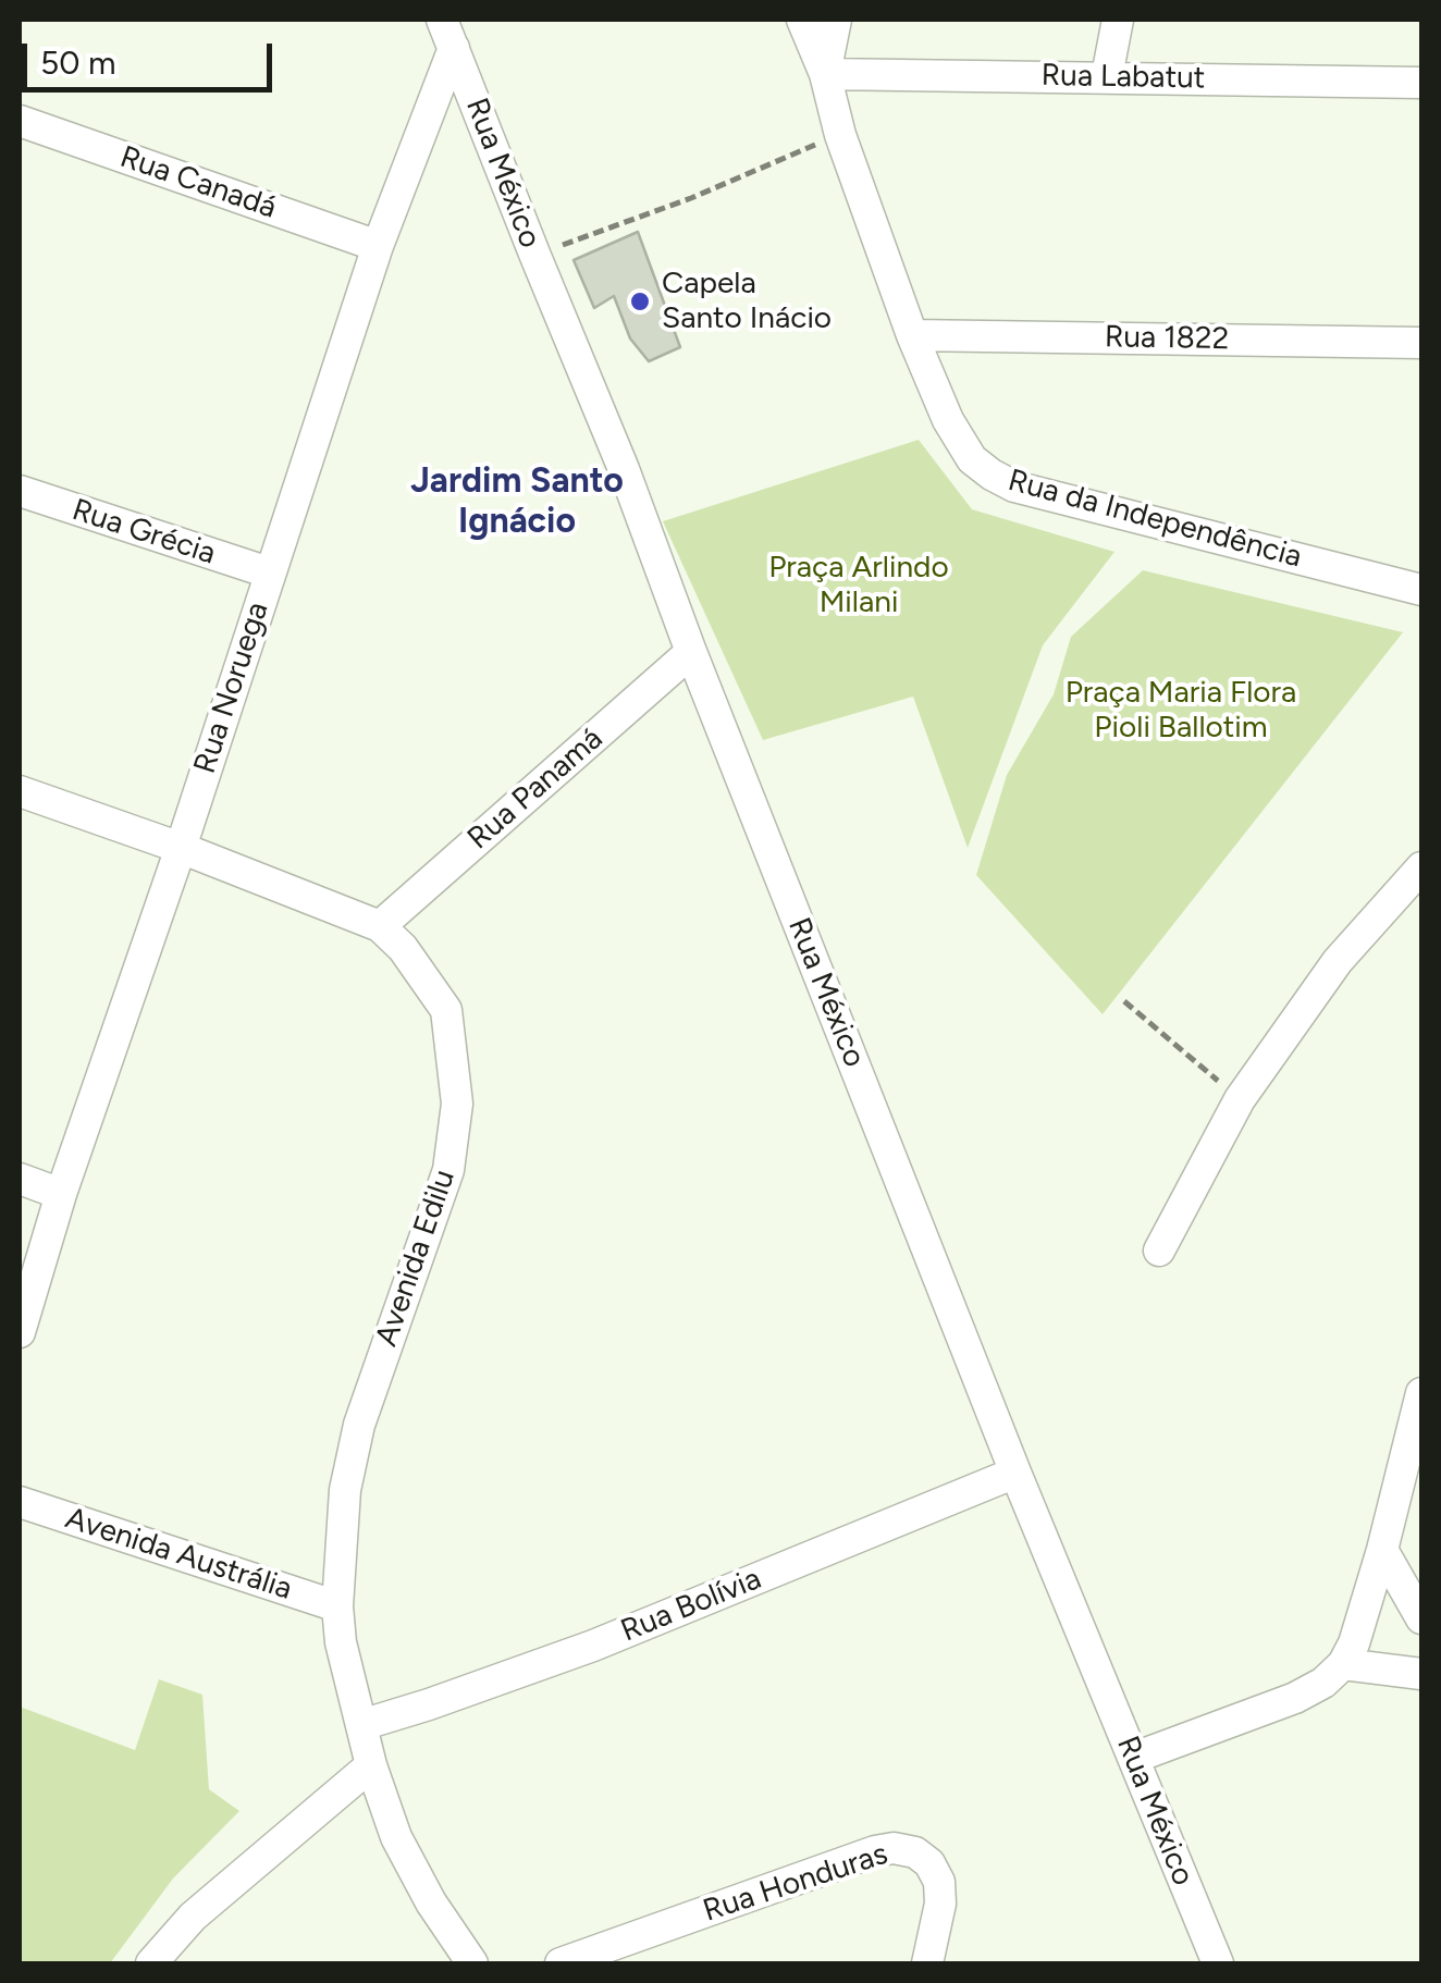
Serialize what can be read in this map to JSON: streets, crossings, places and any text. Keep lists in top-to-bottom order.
{
  "streets": {
    "street": [
      "Rua Labatut",
      "Rua México",
      "Rua Canadá",
      "Rua 1822",
      "Rua da Independência",
      "Rua Grécia",
      "Rua Noruega",
      "Rua Panamá",
      "Avenida Edilu",
      "Avenida Austrália",
      "Rua Bolívia",
      "Rua Honduras"
    ]
  },
  "crossings": [
    ["Rua Labatut", "Rua da Independência"],
    ["Rua México", "Rua Noruega"],
    ["Rua México", "Rua Panamá"],
    ["Rua México", "Rua Bolívia"],
    ["Rua Canadá", "Rua Noruega"],
    ["Rua 1822", "Rua da Independência"],
    ["Rua Grécia", "Rua Noruega"],
    ["Rua Noruega", "Avenida Edilu"],
    ["Rua Panamá", "Avenida Edilu"],
    ["Avenida Edilu", "Avenida Austrália"],
    ["Avenida Edilu", "Rua Bolívia"]
  ],
  "districts": ["Jardim Santo Ignácio"],
  "parks": ["Praça Arlindo Milani", "Praça Maria Flora Pioli Ballotim"],
  "places": ["Capela Santo Inácio"],
  "scale_bar": "50 m"
}
